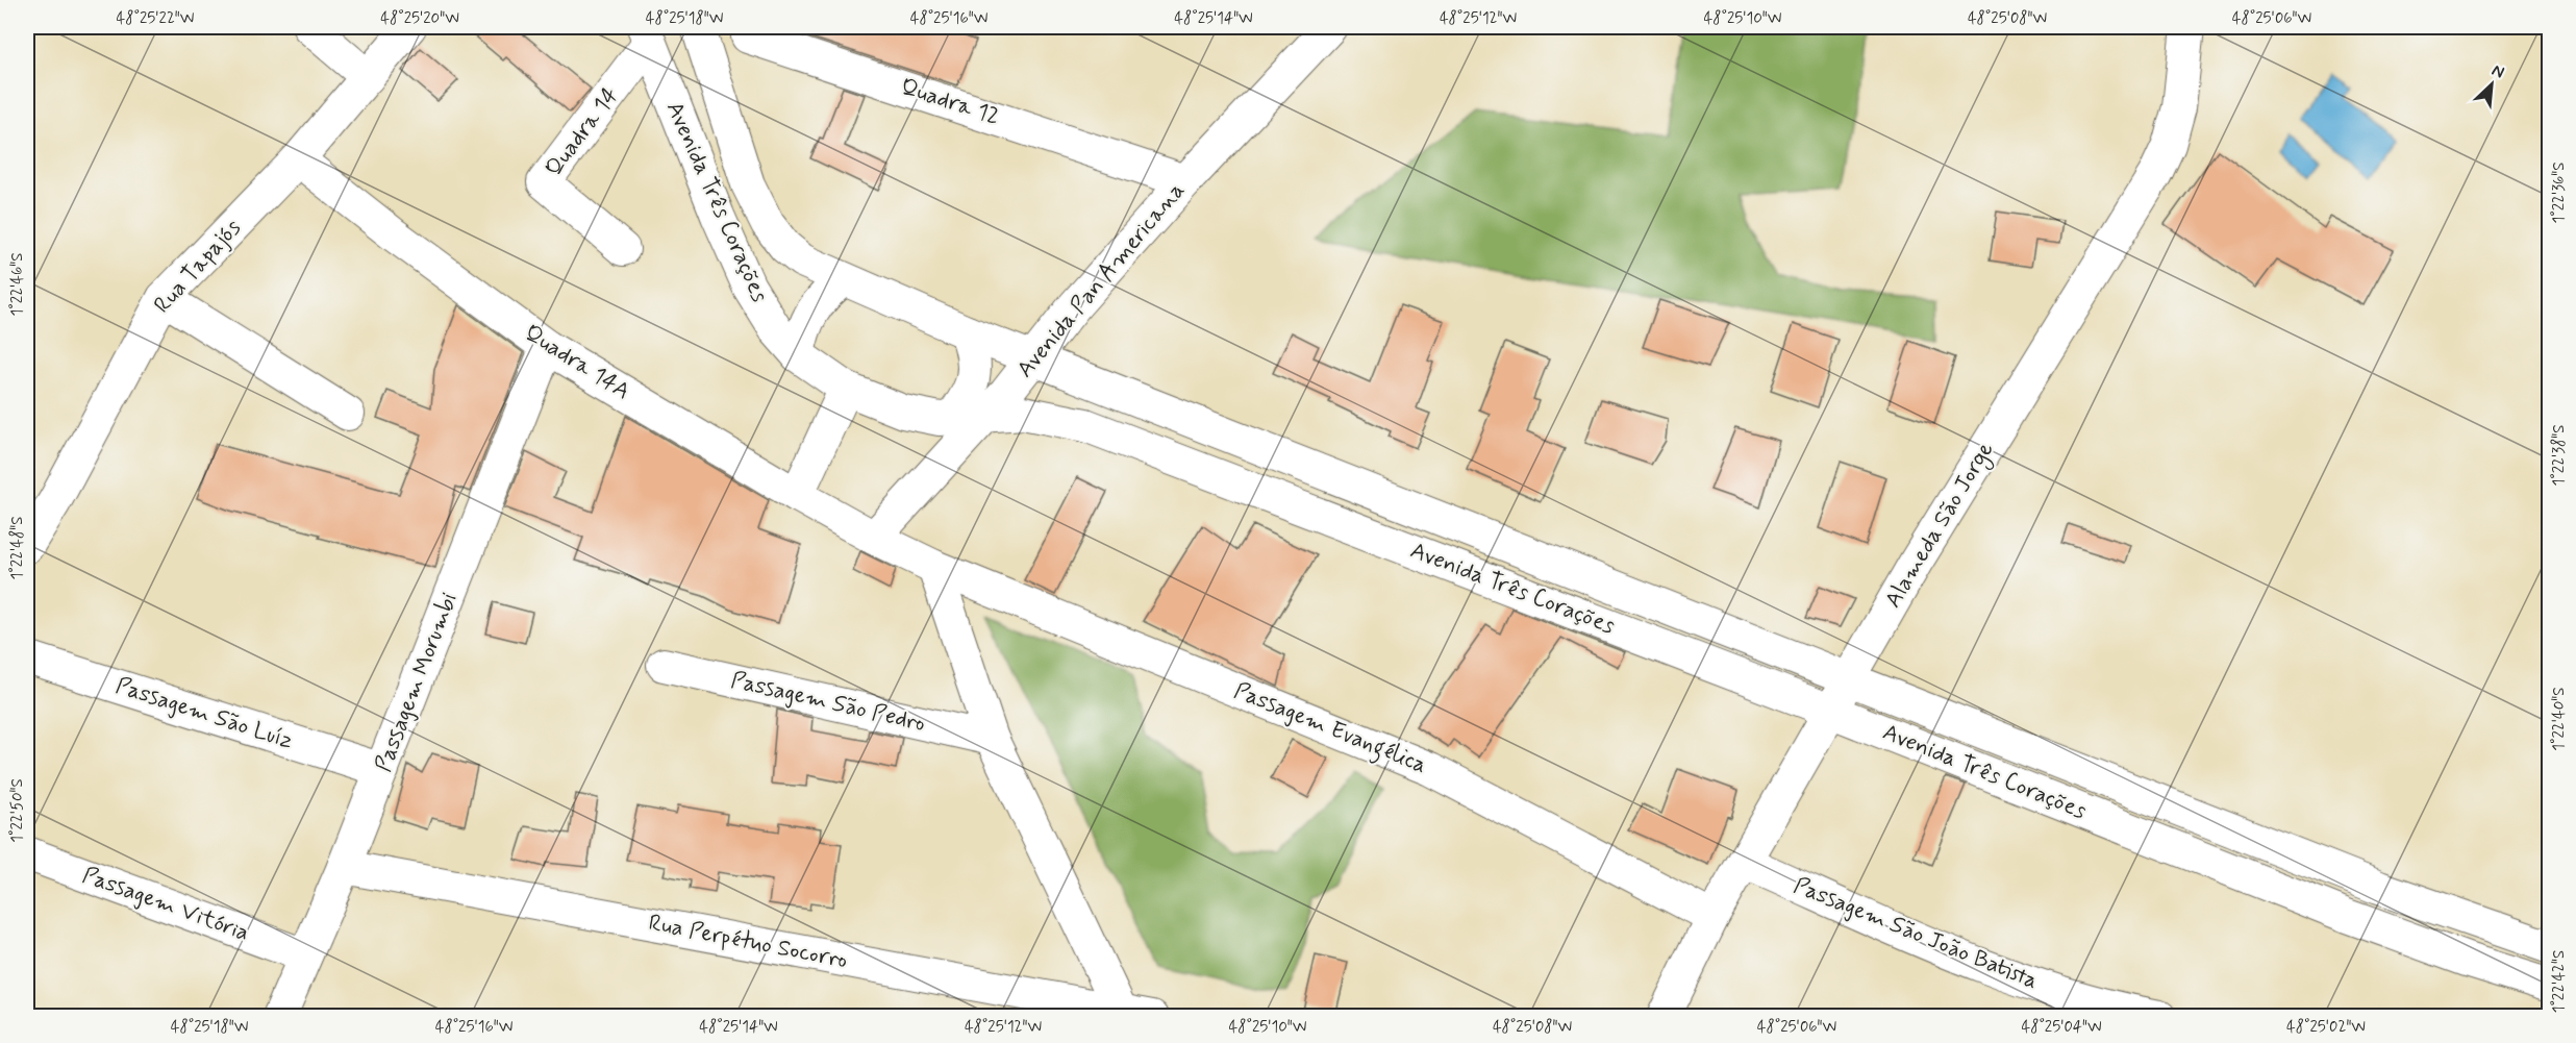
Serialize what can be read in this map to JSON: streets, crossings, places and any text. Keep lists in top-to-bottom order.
{
  "streets": {
    "street": [
      "Quadra 12",
      "Quadra 14",
      "Avenida Três Corações",
      "Rua Tapajós",
      "Avenida Pan Americana",
      "Quadra 14A",
      "Alameda São Jorge",
      "Passagem Morumbi",
      "Passagem São Pedro",
      "Passagem São Luíz",
      "Passagem Evangélica",
      "Passagem Vitória",
      "Passagem São João Batista",
      "Rua Perpétuo Socorro"
    ]
  },
  "crossings": [
    ["Quadra 12", "Avenida Pan Americana"],
    ["Quadra 14", "Avenida Três Corações"],
    ["Avenida Três Corações", "Avenida Pan Americana"],
    ["Avenida Três Corações", "Alameda São Jorge"],
    ["Rua Tapajós", "Quadra 14A"],
    ["Avenida Pan Americana", "Quadra 14A"],
    ["Avenida Pan Americana", "Passagem Evangélica"],
    ["Quadra 14A", "Passagem Morumbi"],
    ["Quadra 14A", "Passagem Evangélica"],
    ["Alameda São Jorge", "Passagem Evangélica"],
    ["Alameda São Jorge", "Passagem São João Batista"],
    ["Passagem Morumbi", "Passagem São Luíz"],
    ["Passagem Morumbi", "Passagem Vitória"],
    ["Passagem Morumbi", "Rua Perpétuo Socorro"]
  ],
  "north": "top right",
  "coordinates": [
    "48°25'22\"W",
    "48°25'20\"W",
    "48°25'18\"W",
    "48°25'16\"W",
    "48°25'14\"W",
    "48°25'12\"W",
    "48°25'10\"W",
    "48°25'08\"W",
    "48°25'06\"W",
    "1°22'36\"S",
    "1°22'46\"S",
    "1°22'38\"S",
    "1°22'48\"S",
    "1°22'40\"S",
    "1°22'50\"S",
    "1°22'42\"S",
    "48°25'04\"W",
    "48°25'02\"W"
  ]
}
